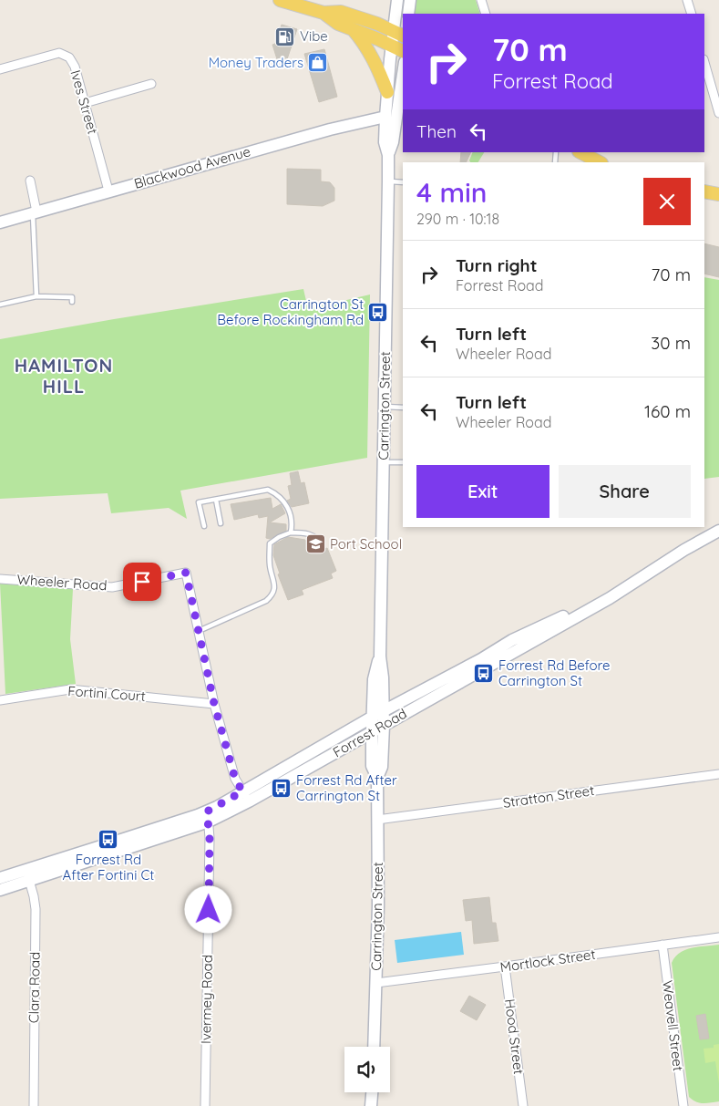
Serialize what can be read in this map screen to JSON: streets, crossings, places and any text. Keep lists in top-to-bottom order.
{
  "streets": {
    "main road": ["Blackwood Avenue", "Carrington Street", "Forrest Road"],
    "street": [
      "Ives Street",
      "Wheeler Road",
      "Fortini Court",
      "Stratton Street",
      "Mortlock Street",
      "Clara Road",
      "Ivermey Road",
      "Weavell Street",
      "Hood Street"
    ]
  },
  "crossings": [
    ["Ives Street", "Blackwood Avenue"],
    ["Blackwood Avenue", "Carrington Street"],
    ["Carrington Street", "Forrest Road"],
    ["Carrington Street", "Stratton Street"],
    ["Carrington Street", "Mortlock Street"],
    ["Wheeler Road", "Fortini Court"],
    ["Wheeler Road", "Forrest Road"],
    ["Forrest Road", "Clara Road"],
    ["Forrest Road", "Ivermey Road"],
    ["Mortlock Street", "Weavell Street"],
    ["Mortlock Street", "Hood Street"]
  ],
  "districts": ["HAMILTON HILL"],
  "places": {
    "fuel station": ["Vibe"],
    "shop": ["Money Traders"],
    "bus stop": [
      "Carrington St Before Rockingham Rd",
      "Forrest Rd Before Carrington St",
      "Forrest Rd After Carrington St",
      "Forrest Rd After Fortini Ct"
    ],
    "school or university": ["Port School"]
  },
  "page": {
    "turn": ["70 m", "Forrest Road"],
    "then": "Then",
    "heading": ["4 min", "290 m · 10:18"],
    "list": [
      {
        "name": "Turn right",
        "note": "Forrest Road",
        "value": "70 m"
      },
      {
        "name": "Turn left",
        "note": "Wheeler Road",
        "value": "30 m"
      },
      {
        "name": "Turn left",
        "note": "Wheeler Road",
        "value": "160 m"
      }
    ],
    "buttons": ["Exit", "Share"]
  }
}
